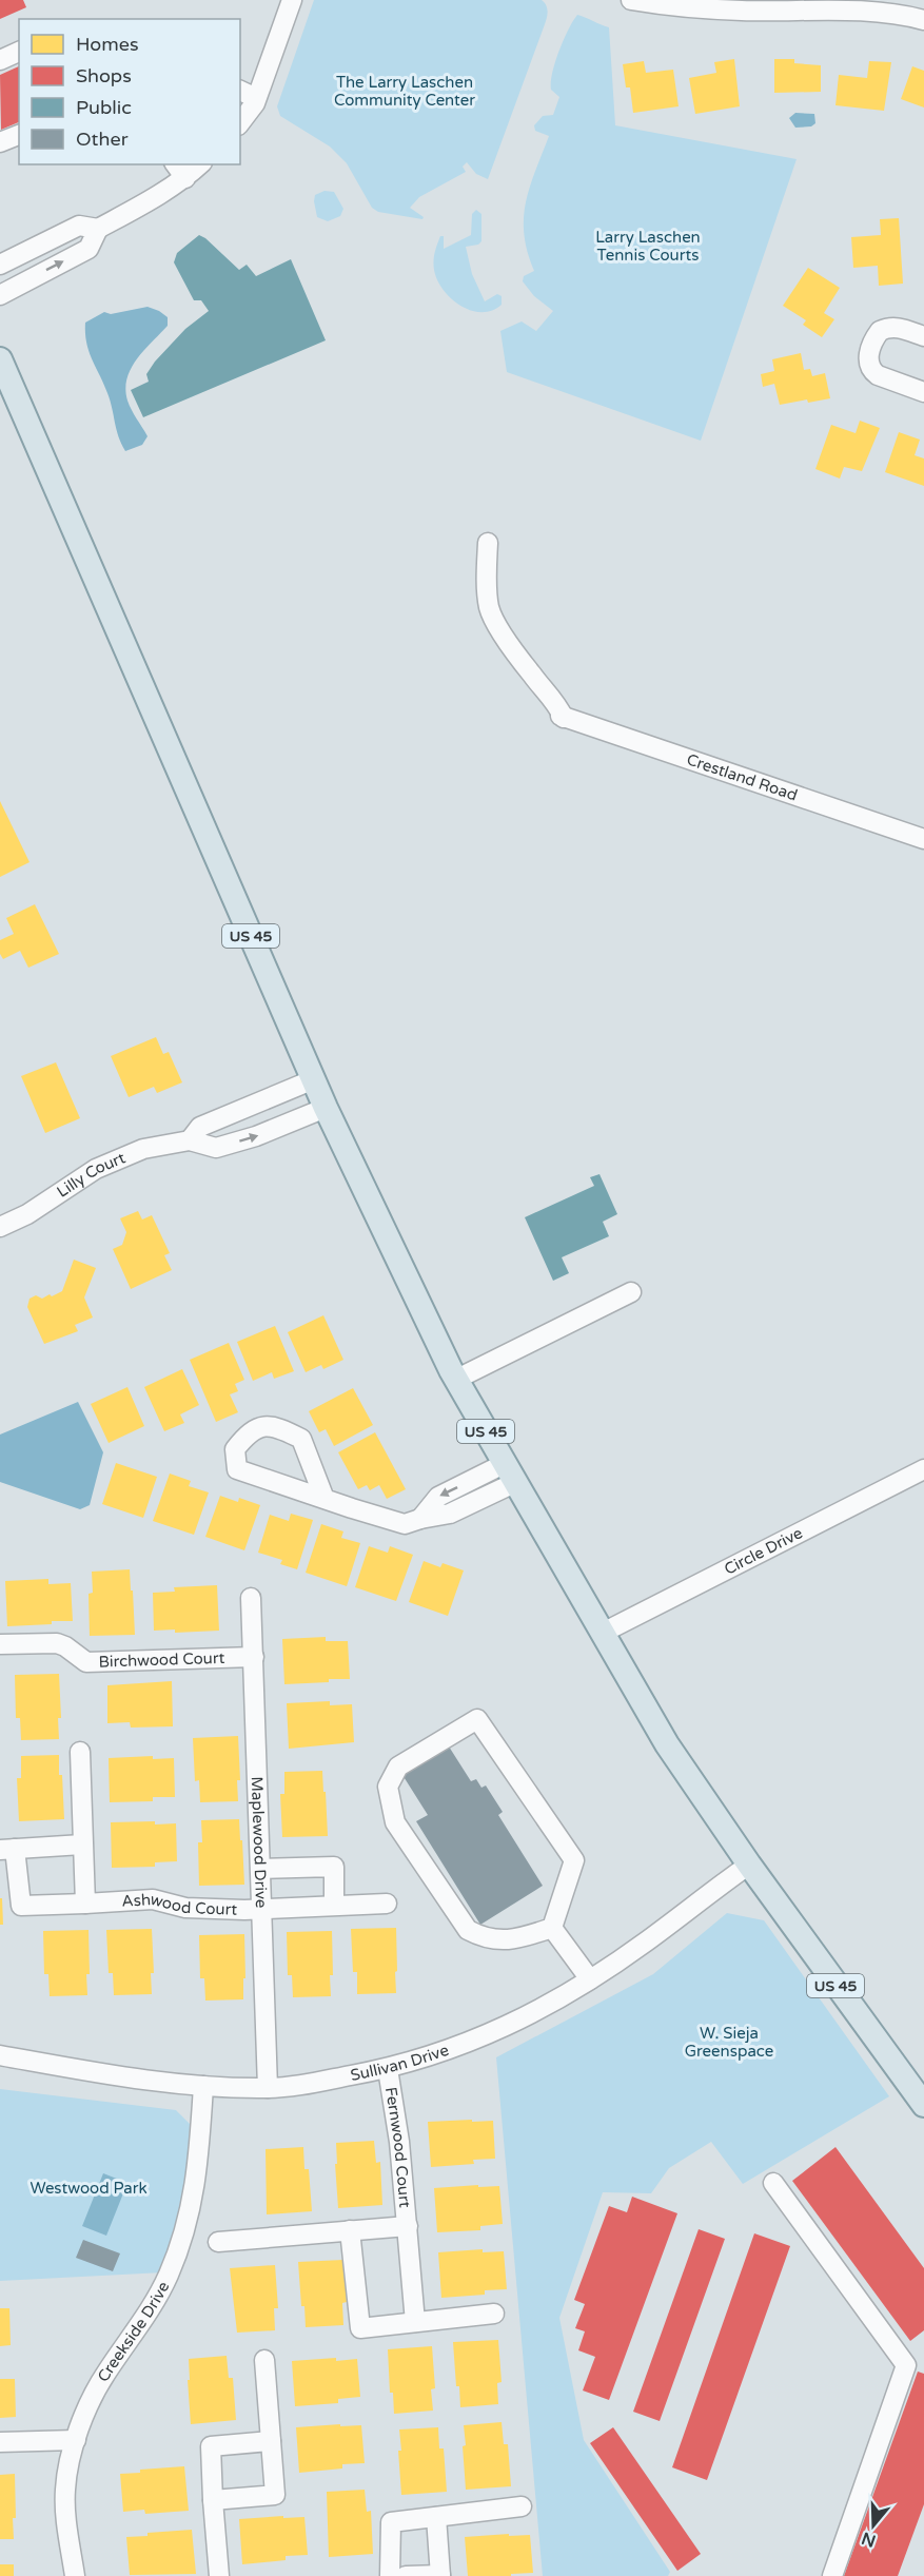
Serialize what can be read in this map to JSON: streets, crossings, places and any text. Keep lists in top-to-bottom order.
{
  "streets": {
    "main road": ["US 45"],
    "street": [
      "Crestland Road",
      "Lilly Court",
      "Circle Drive",
      "Birchwood Court",
      "Maplewood Drive",
      "Ashwood Court",
      "Sullivan Drive",
      "Fernwood Court",
      "Creekside Drive"
    ]
  },
  "crossings": [
    ["US 45", "Lilly Court"],
    ["US 45", "Circle Drive"],
    ["US 45", "Sullivan Drive"],
    ["Birchwood Court", "Maplewood Drive"],
    ["Maplewood Drive", "Ashwood Court"],
    ["Maplewood Drive", "Sullivan Drive"],
    ["Sullivan Drive", "Fernwood Court"],
    ["Sullivan Drive", "Creekside Drive"]
  ],
  "parks": [
    "The Larry Laschen Community Center",
    "Larry Laschen Tennis Courts",
    "W. Sieja Greenspace",
    "Westwood Park"
  ],
  "legend": [
    "Homes",
    "Shops",
    "Public",
    "Other"
  ],
  "north": "bottom"
}
